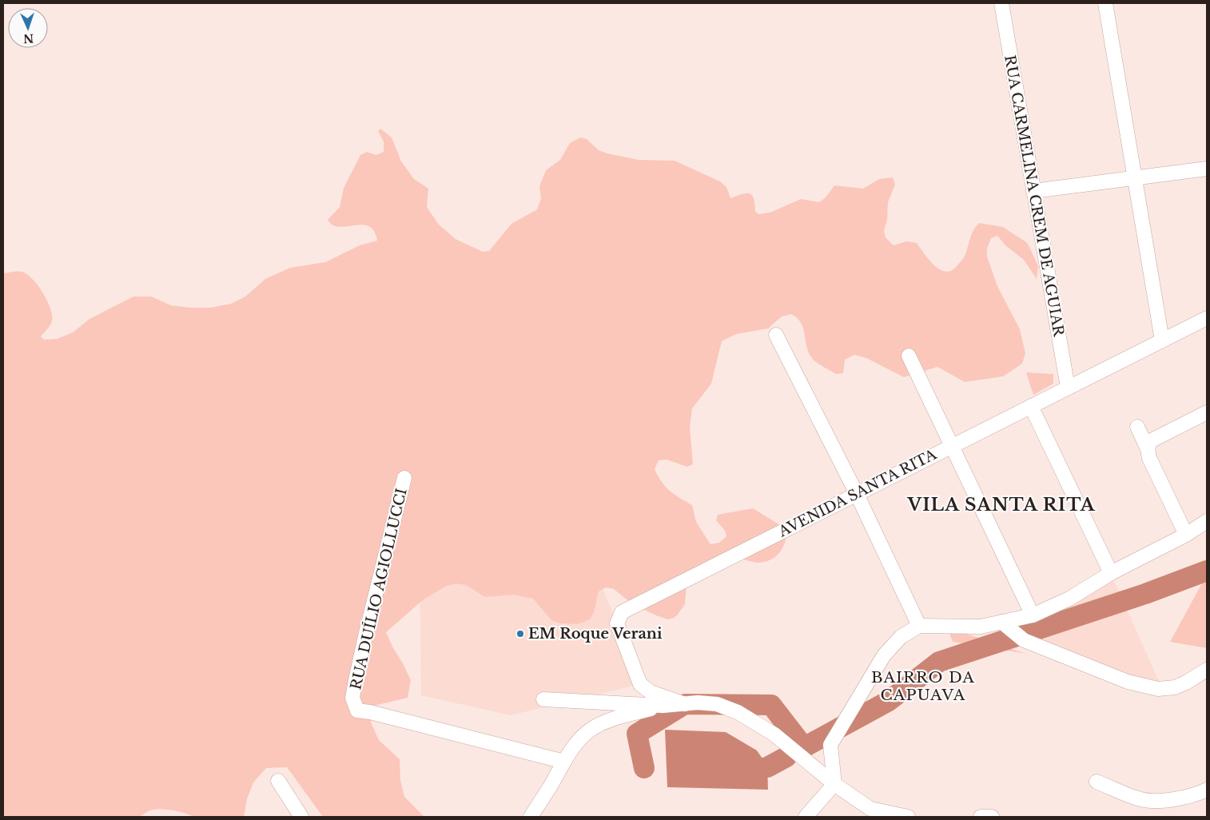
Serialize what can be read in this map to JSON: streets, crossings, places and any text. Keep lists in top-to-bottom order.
{
  "streets": {
    "street": ["RUA CARMELINA CREM DE AGUIAR", "AVENIDA SANTA RITA", "RUA DUÍLIO AGIOLLUCCI"]
  },
  "crossings": [
    ["RUA CARMELINA CREM DE AGUIAR", "AVENIDA SANTA RITA"]
  ],
  "districts": ["VILA SANTA RITA", "BAIRRO DA CAPUAVA"],
  "places": ["EM Roque Verani"],
  "north": "bottom"
}
